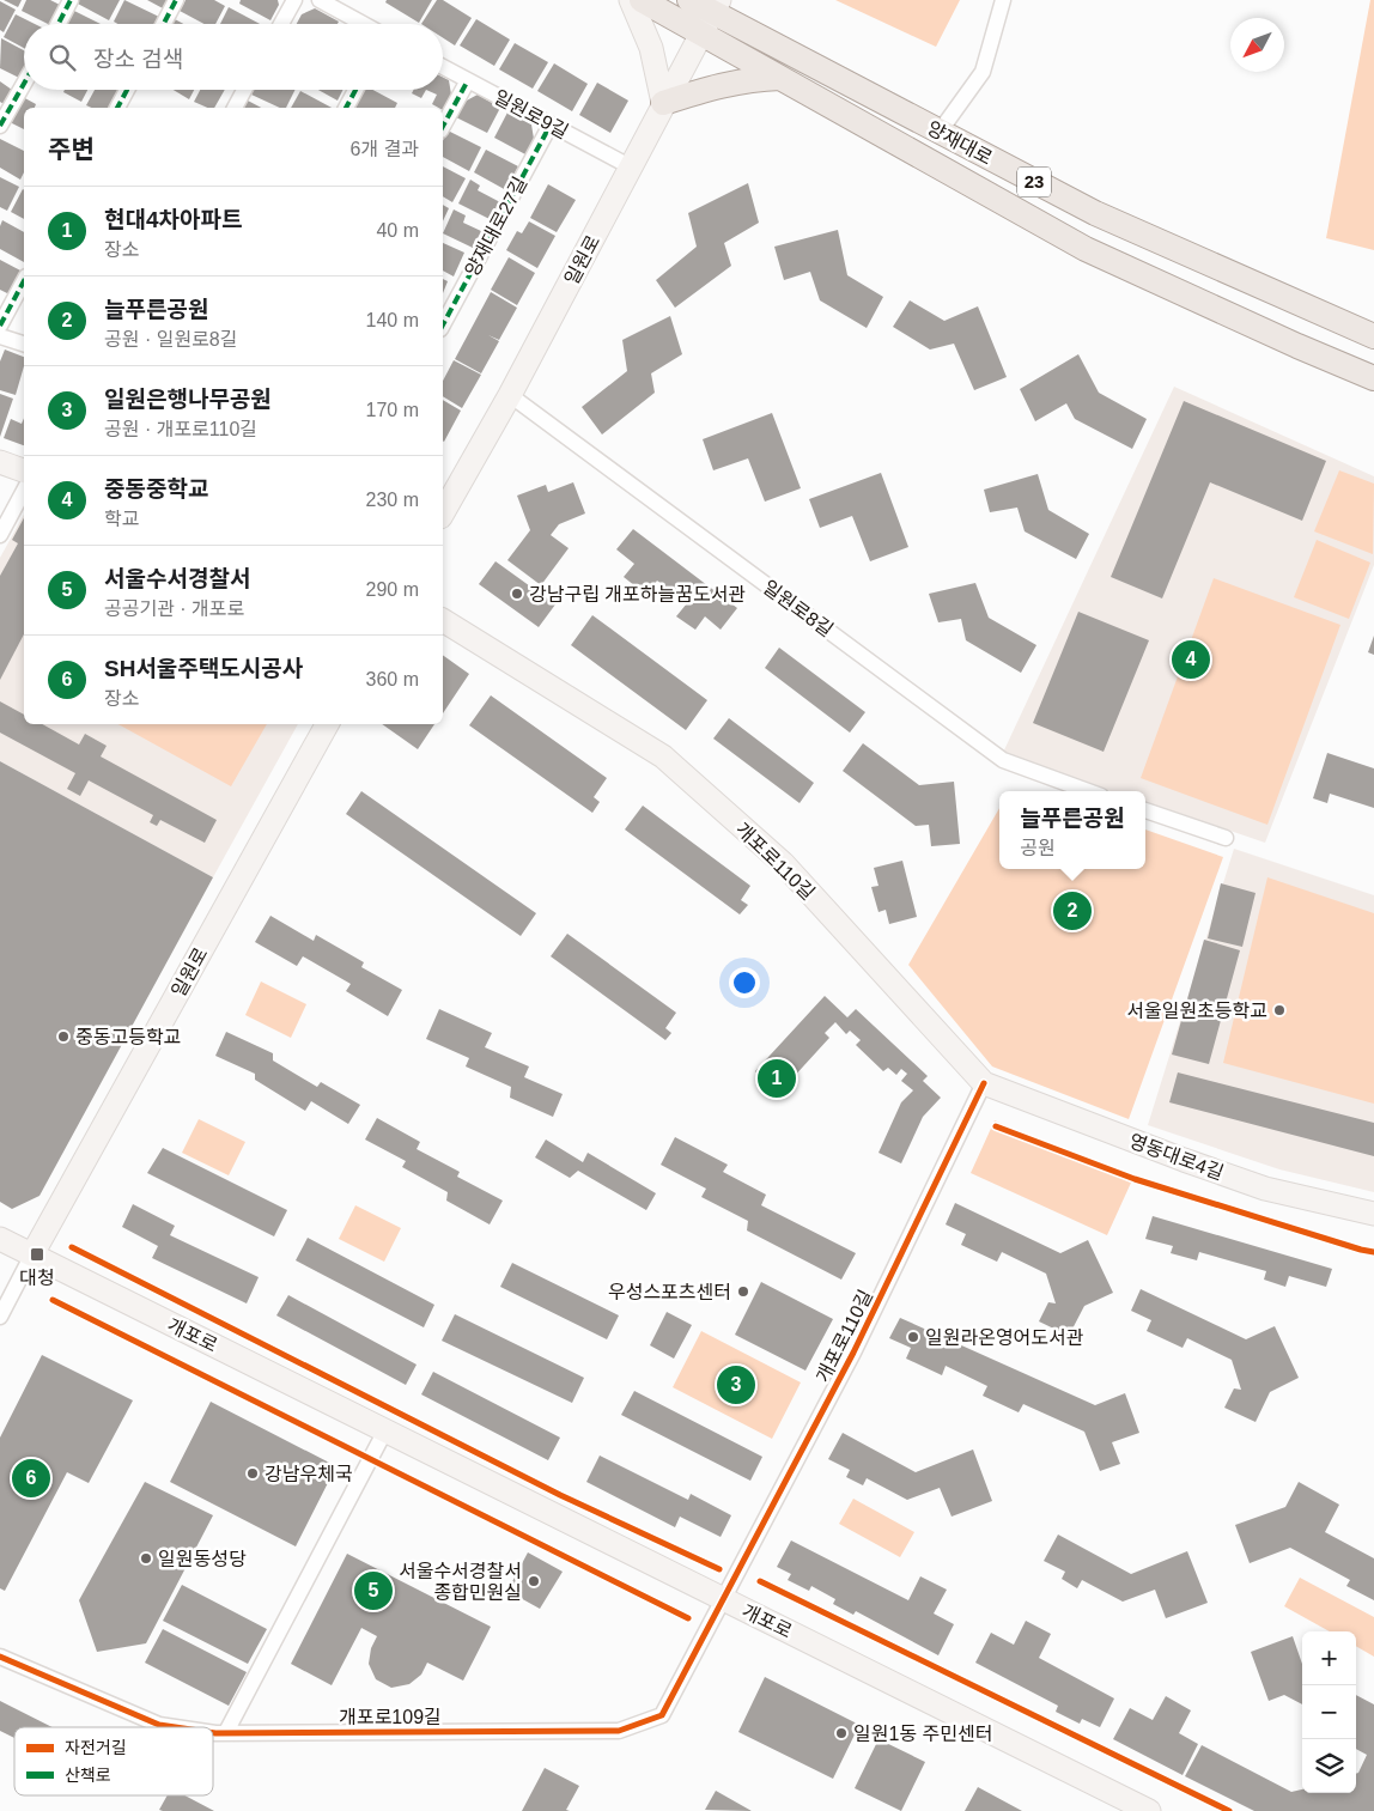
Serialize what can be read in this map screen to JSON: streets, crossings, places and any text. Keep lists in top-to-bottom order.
{
  "streets": {
    "main road": ["양재대로", "23"],
    "street": [
      "일원로9길",
      "양재대로27길",
      "일원로",
      "일원로8길",
      "개포로110길",
      "영동대로4길",
      "개포로",
      "개포로109길"
    ]
  },
  "crossings": [
    ["일원로9길", "양재대로27길"],
    ["일원로9길", "일원로"],
    ["양재대로", "일원로"],
    ["일원로", "일원로8길"],
    ["일원로", "개포로"],
    ["개포로110길", "영동대로4길"],
    ["개포로110길", "개포로"],
    ["개포로110길", "개포로109길"],
    ["개포로", "개포로109길"]
  ],
  "places": {
    "other": [
      "강남구립 개포하늘꿈도서관",
      "서울일원초등학교",
      "중동고등학교",
      "우성스포츠센터",
      "일원라온영어도서관",
      "강남우체국",
      "일원동성당",
      "서울수서경찰서 종합민원실",
      "일원1동 주민센터"
    ],
    "transit": ["대청"]
  },
  "legend": ["자전거길", "산책로"],
  "north": "bottom left",
  "page": {
    "search": "장소 검색",
    "heading": ["주변", "6개 결과"],
    "list": [
      {
        "mark": "1",
        "name": "현대4차아파트",
        "note": "장소",
        "value": "40 m"
      },
      {
        "mark": "2",
        "name": "늘푸른공원",
        "note": "공원 · 일원로8길",
        "value": "140 m"
      },
      {
        "mark": "3",
        "name": "일원은행나무공원",
        "note": "공원 · 개포로110길",
        "value": "170 m"
      },
      {
        "mark": "4",
        "name": "중동중학교",
        "note": "학교",
        "value": "230 m"
      },
      {
        "mark": "5",
        "name": "서울수서경찰서",
        "note": "공공기관 · 개포로",
        "value": "290 m"
      },
      {
        "mark": "6",
        "name": "SH서울주택도시공사",
        "note": "장소",
        "value": "360 m"
      }
    ],
    "pins": [
      "4",
      "2",
      "1",
      "3",
      "6",
      "5"
    ],
    "popup": ["늘푸른공원", "공원"],
    "map_buttons": ["+", "−"]
  }
}
